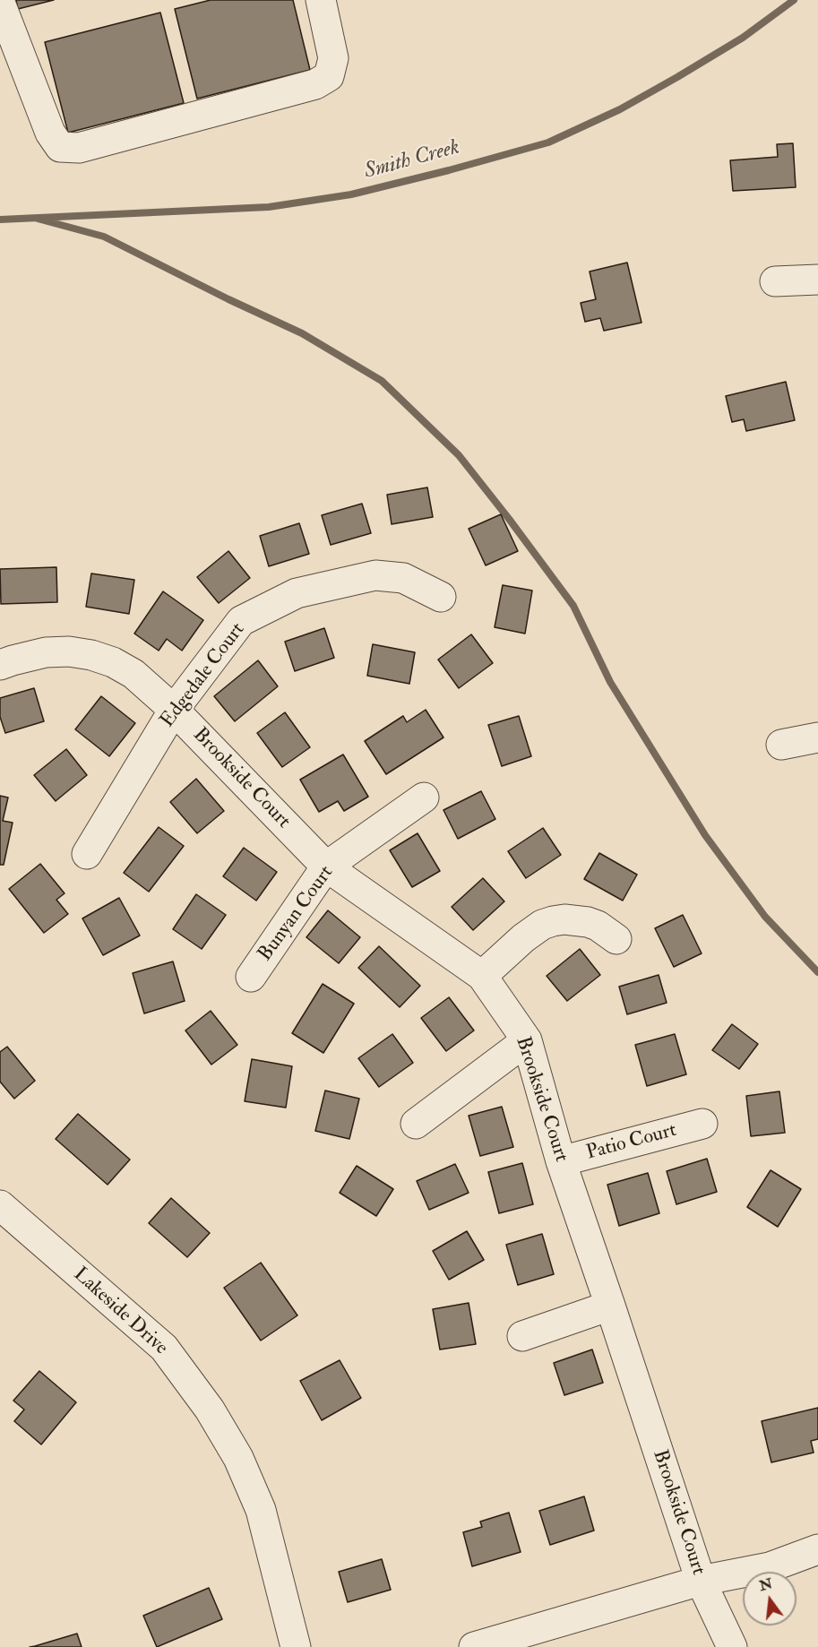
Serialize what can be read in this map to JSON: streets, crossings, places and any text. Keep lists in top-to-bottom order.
{
  "streets": {
    "street": [
      "Edgedale Court",
      "Brookside Court",
      "Bunyan Court",
      "Patio Court",
      "Lakeside Drive"
    ]
  },
  "crossings": [
    ["Edgedale Court", "Brookside Court"],
    ["Brookside Court", "Bunyan Court"],
    ["Brookside Court", "Patio Court"]
  ],
  "water": ["Smith Creek"],
  "north": "top"
}
